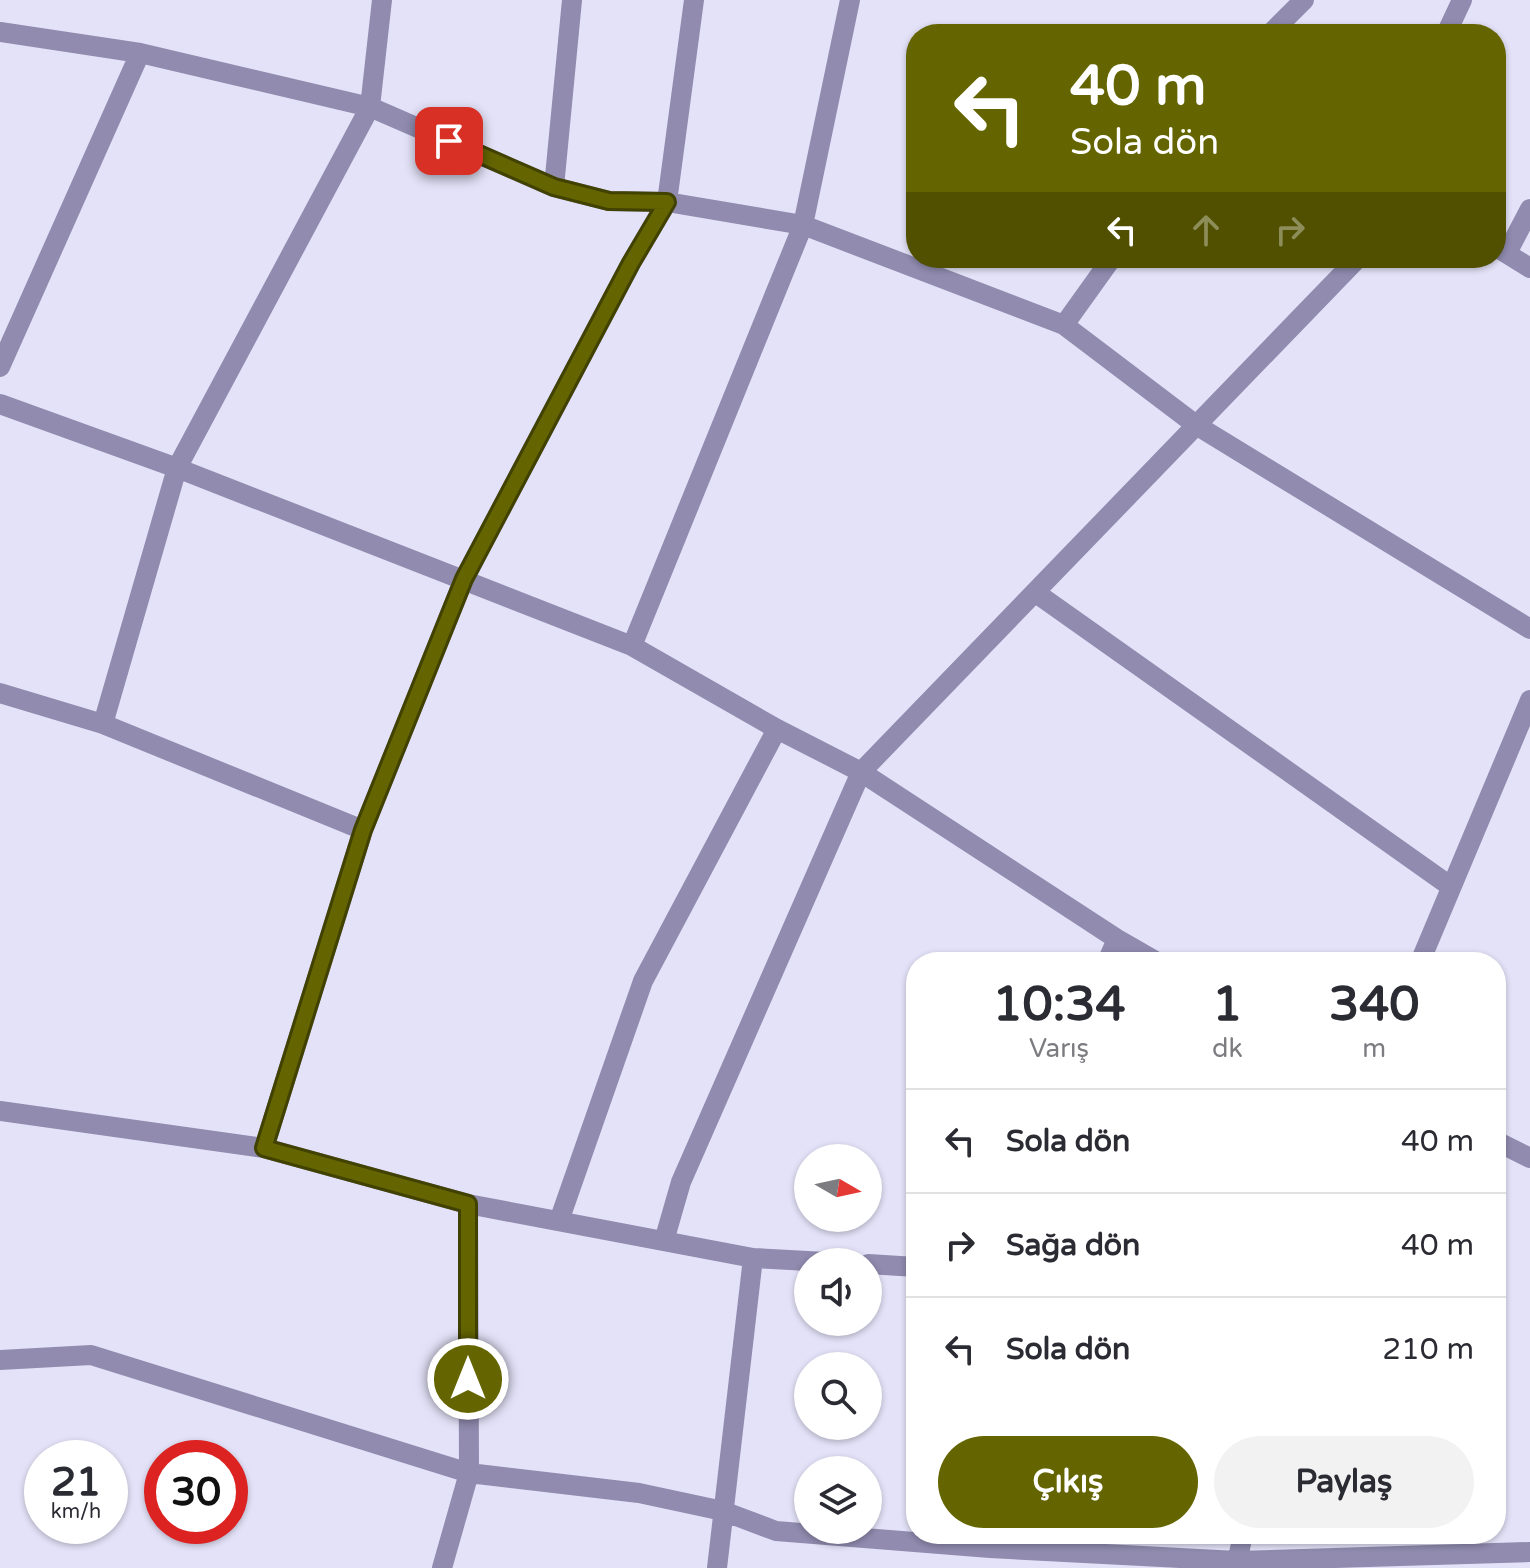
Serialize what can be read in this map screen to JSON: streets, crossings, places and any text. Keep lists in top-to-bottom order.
{
  "north": "right",
  "page": {
    "turn": ["40 m", "Sola dön"],
    "eta": [
      "10:34",
      "Varış",
      "1",
      "dk",
      "340",
      "m"
    ],
    "list": [
      {
        "name": "Sola dön",
        "value": "40 m"
      },
      {
        "name": "Sağa dön",
        "value": "40 m"
      },
      {
        "name": "Sola dön",
        "value": "210 m"
      }
    ],
    "buttons": ["Çıkış", "Paylaş"],
    "speed": "21 km/h",
    "limit": "30"
  }
}
